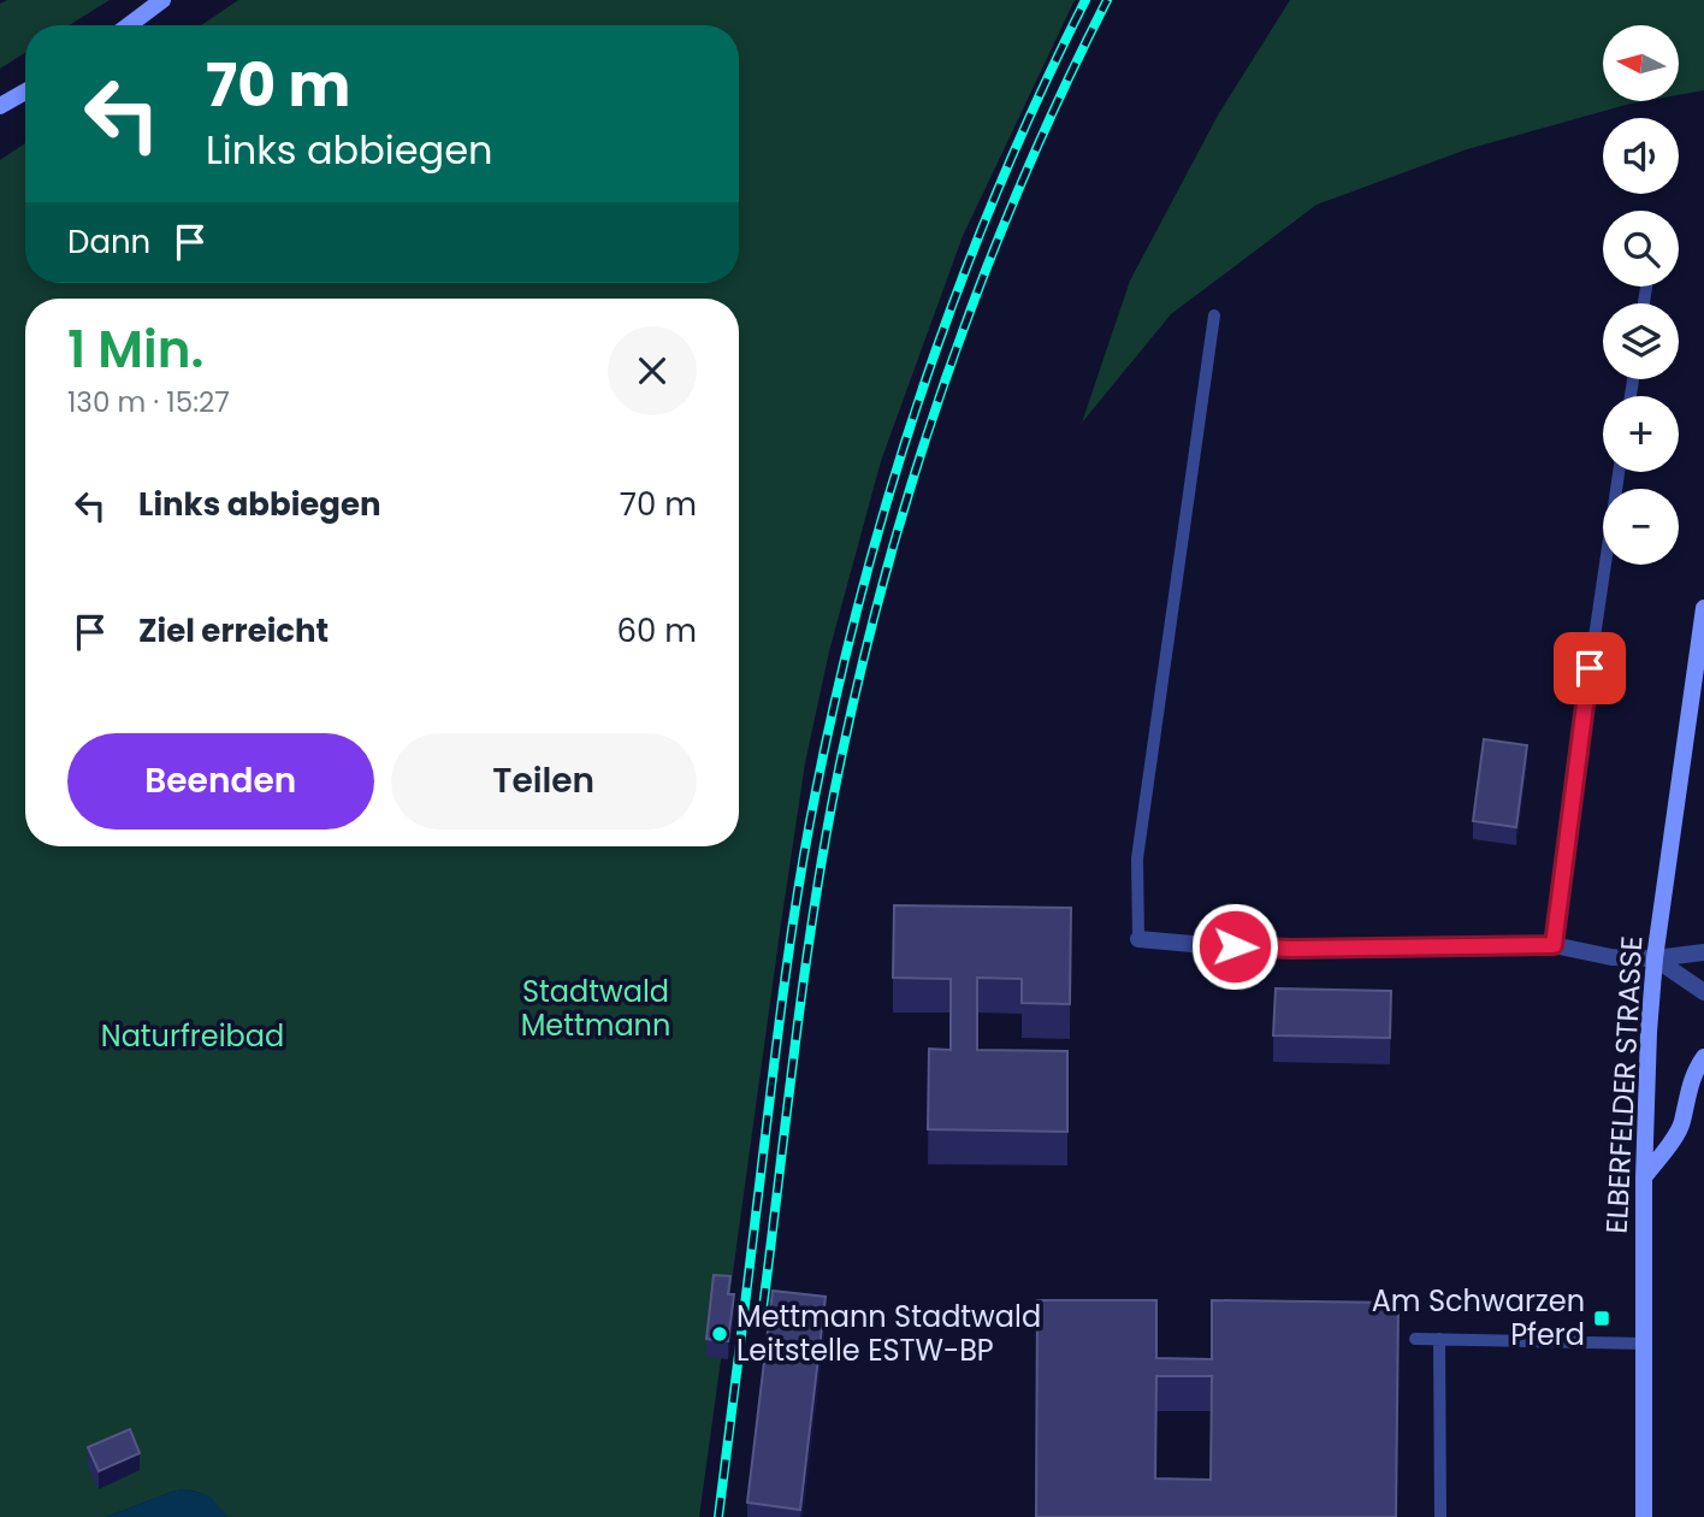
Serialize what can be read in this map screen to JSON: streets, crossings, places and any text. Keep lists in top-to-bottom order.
{
  "streets": {
    "main road": ["ELBERFELDER STRASSE"]
  },
  "parks": ["Stadtwald Mettmann", "Naturfreibad"],
  "places": {
    "transit": ["Am Schwarzen Pferd"],
    "other": ["Mettmann Stadtwald Leitstelle ESTW-BP"]
  },
  "north": "left",
  "page": {
    "map_buttons": ["+", "−"],
    "turn": ["70 m", "Links abbiegen"],
    "then": "Dann",
    "heading": ["1 Min.", "130 m · 15:27"],
    "list": [
      {
        "name": "Links abbiegen",
        "value": "70 m"
      },
      {
        "name": "Ziel erreicht",
        "value": "60 m"
      }
    ],
    "buttons": ["Beenden", "Teilen"]
  }
}
